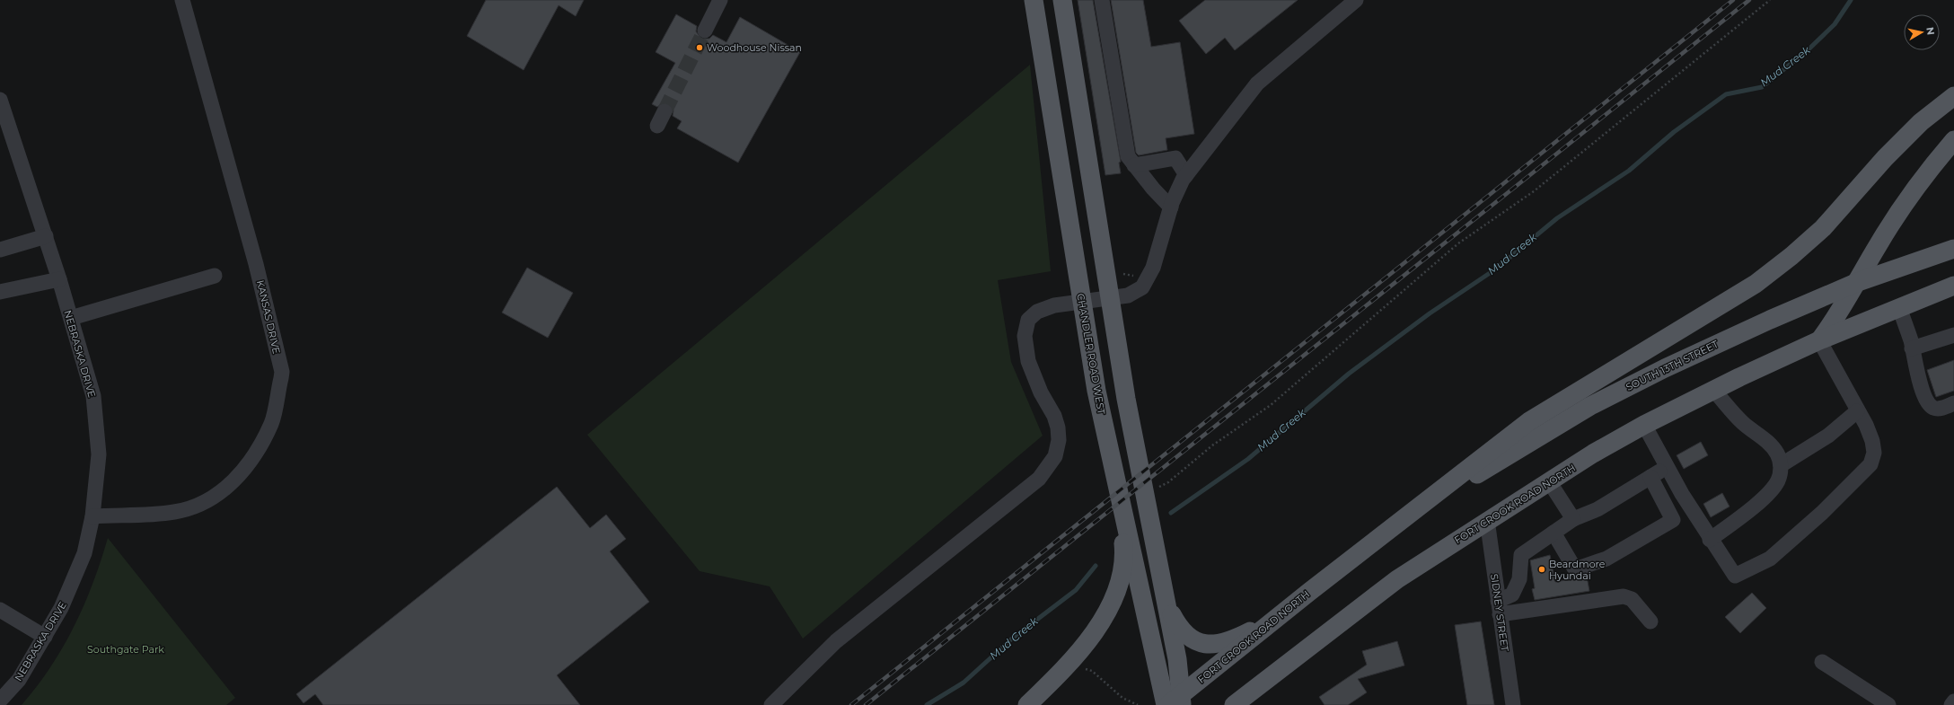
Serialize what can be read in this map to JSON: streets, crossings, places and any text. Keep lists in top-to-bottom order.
{
  "streets": {
    "main road": ["CHANDLER ROAD WEST", "SOUTH 13TH STREET", "FORT CROOK ROAD NORTH"],
    "street": ["KANSAS DRIVE", "NEBRASKA DRIVE", "SIDNEY STREET"]
  },
  "crossings": [
    ["KANSAS DRIVE", "NEBRASKA DRIVE"],
    ["SOUTH 13TH STREET", "FORT CROOK ROAD NORTH"],
    ["FORT CROOK ROAD NORTH", "SIDNEY STREET"]
  ],
  "water": ["Mud Creek"],
  "parks": ["Southgate Park"],
  "places": ["Woodhouse Nissan", "Beardmore Hyundai"],
  "north": "right"
}
